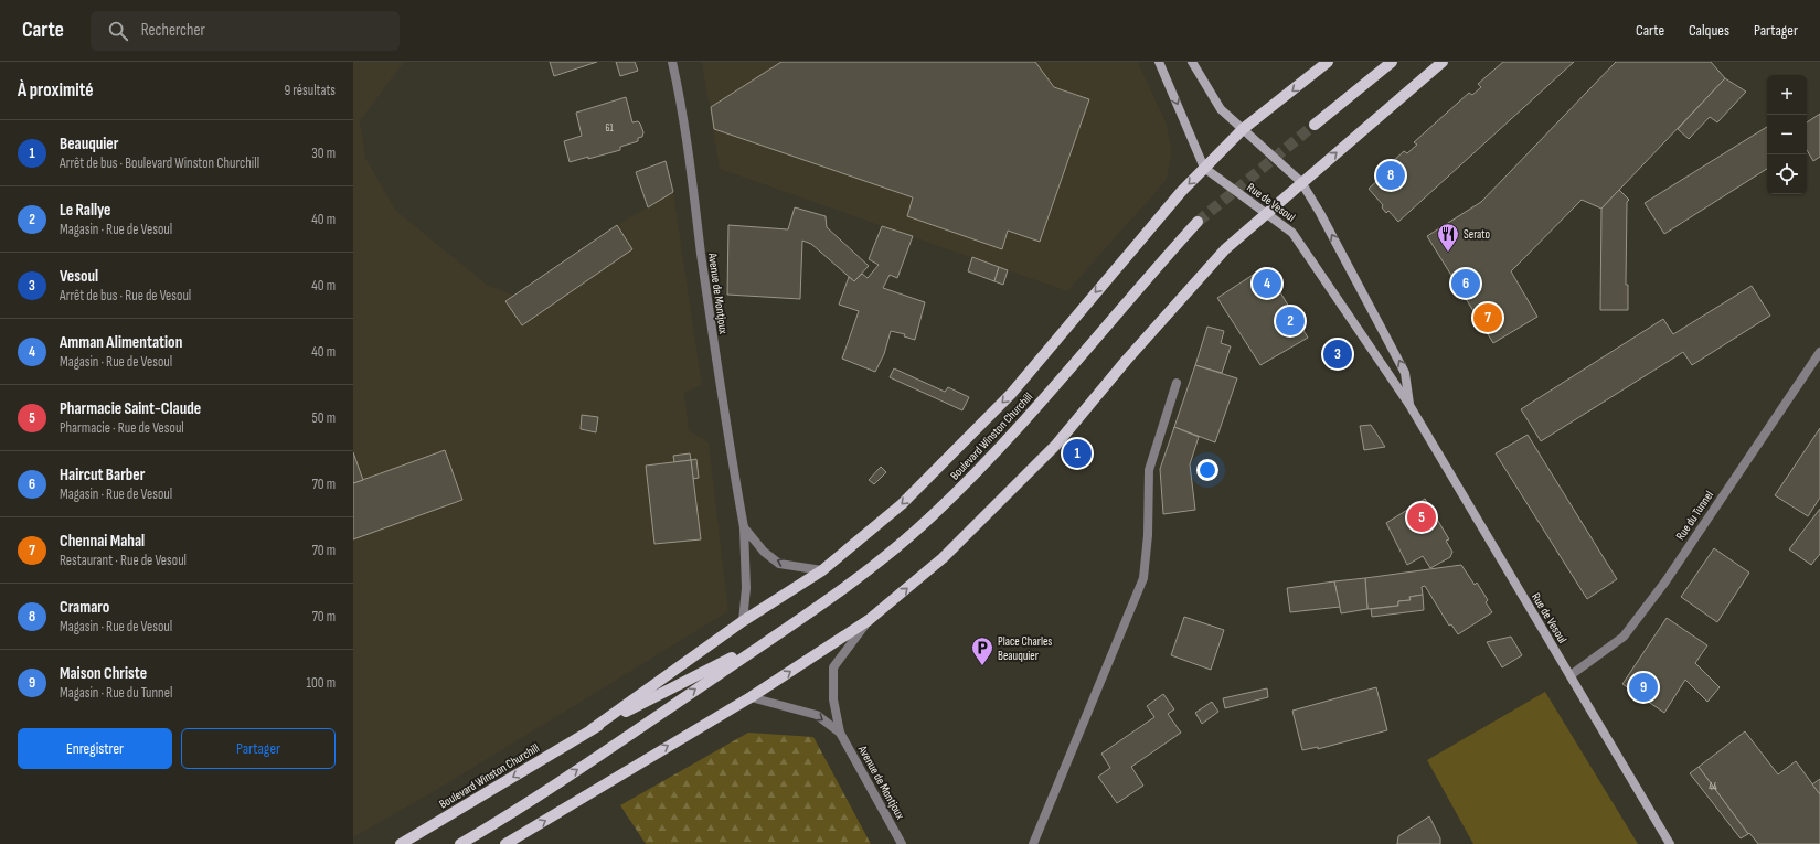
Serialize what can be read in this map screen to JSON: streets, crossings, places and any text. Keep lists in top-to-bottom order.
{
  "streets": {
    "main road": ["Rue de Vesoul", "Boulevard Winston Churchill"],
    "street": ["Avenue de Montjoux", "Rue du Tunnel"]
  },
  "crossings": [
    ["Rue de Vesoul", "Rue du Tunnel"]
  ],
  "places": {
    "restaurant": ["Serato"],
    "parking": ["Place Charles Beauquier"]
  },
  "house_numbers": ["61", "44"],
  "page": {
    "header": "Carte",
    "search": "Rechercher",
    "nav": ["Carte", "Calques", "Partager"],
    "heading": ["À proximité", "9 résultats"],
    "map_buttons": ["+", "−"],
    "list": [
      {
        "mark": "1",
        "name": "Beauquier",
        "note": "Arrêt de bus · Boulevard Winston Churchill",
        "value": "30 m"
      },
      {
        "mark": "2",
        "name": "Le Rallye",
        "note": "Magasin · Rue de Vesoul",
        "value": "40 m"
      },
      {
        "mark": "3",
        "name": "Vesoul",
        "note": "Arrêt de bus · Rue de Vesoul",
        "value": "40 m"
      },
      {
        "mark": "4",
        "name": "Amman Alimentation",
        "note": "Magasin · Rue de Vesoul",
        "value": "40 m"
      },
      {
        "mark": "5",
        "name": "Pharmacie Saint-Claude",
        "note": "Pharmacie · Rue de Vesoul",
        "value": "50 m"
      },
      {
        "mark": "6",
        "name": "Haircut Barber",
        "note": "Magasin · Rue de Vesoul",
        "value": "70 m"
      },
      {
        "mark": "7",
        "name": "Chennai Mahal",
        "note": "Restaurant · Rue de Vesoul",
        "value": "70 m"
      },
      {
        "mark": "8",
        "name": "Cramaro",
        "note": "Magasin · Rue de Vesoul",
        "value": "70 m"
      },
      {
        "mark": "9",
        "name": "Maison Christe",
        "note": "Magasin · Rue du Tunnel",
        "value": "100 m"
      }
    ],
    "pins": [
      "8",
      "4",
      "6",
      "7",
      "2",
      "3",
      "1",
      "5",
      "9"
    ],
    "buttons": ["Enregistrer", "Partager"]
  }
}
